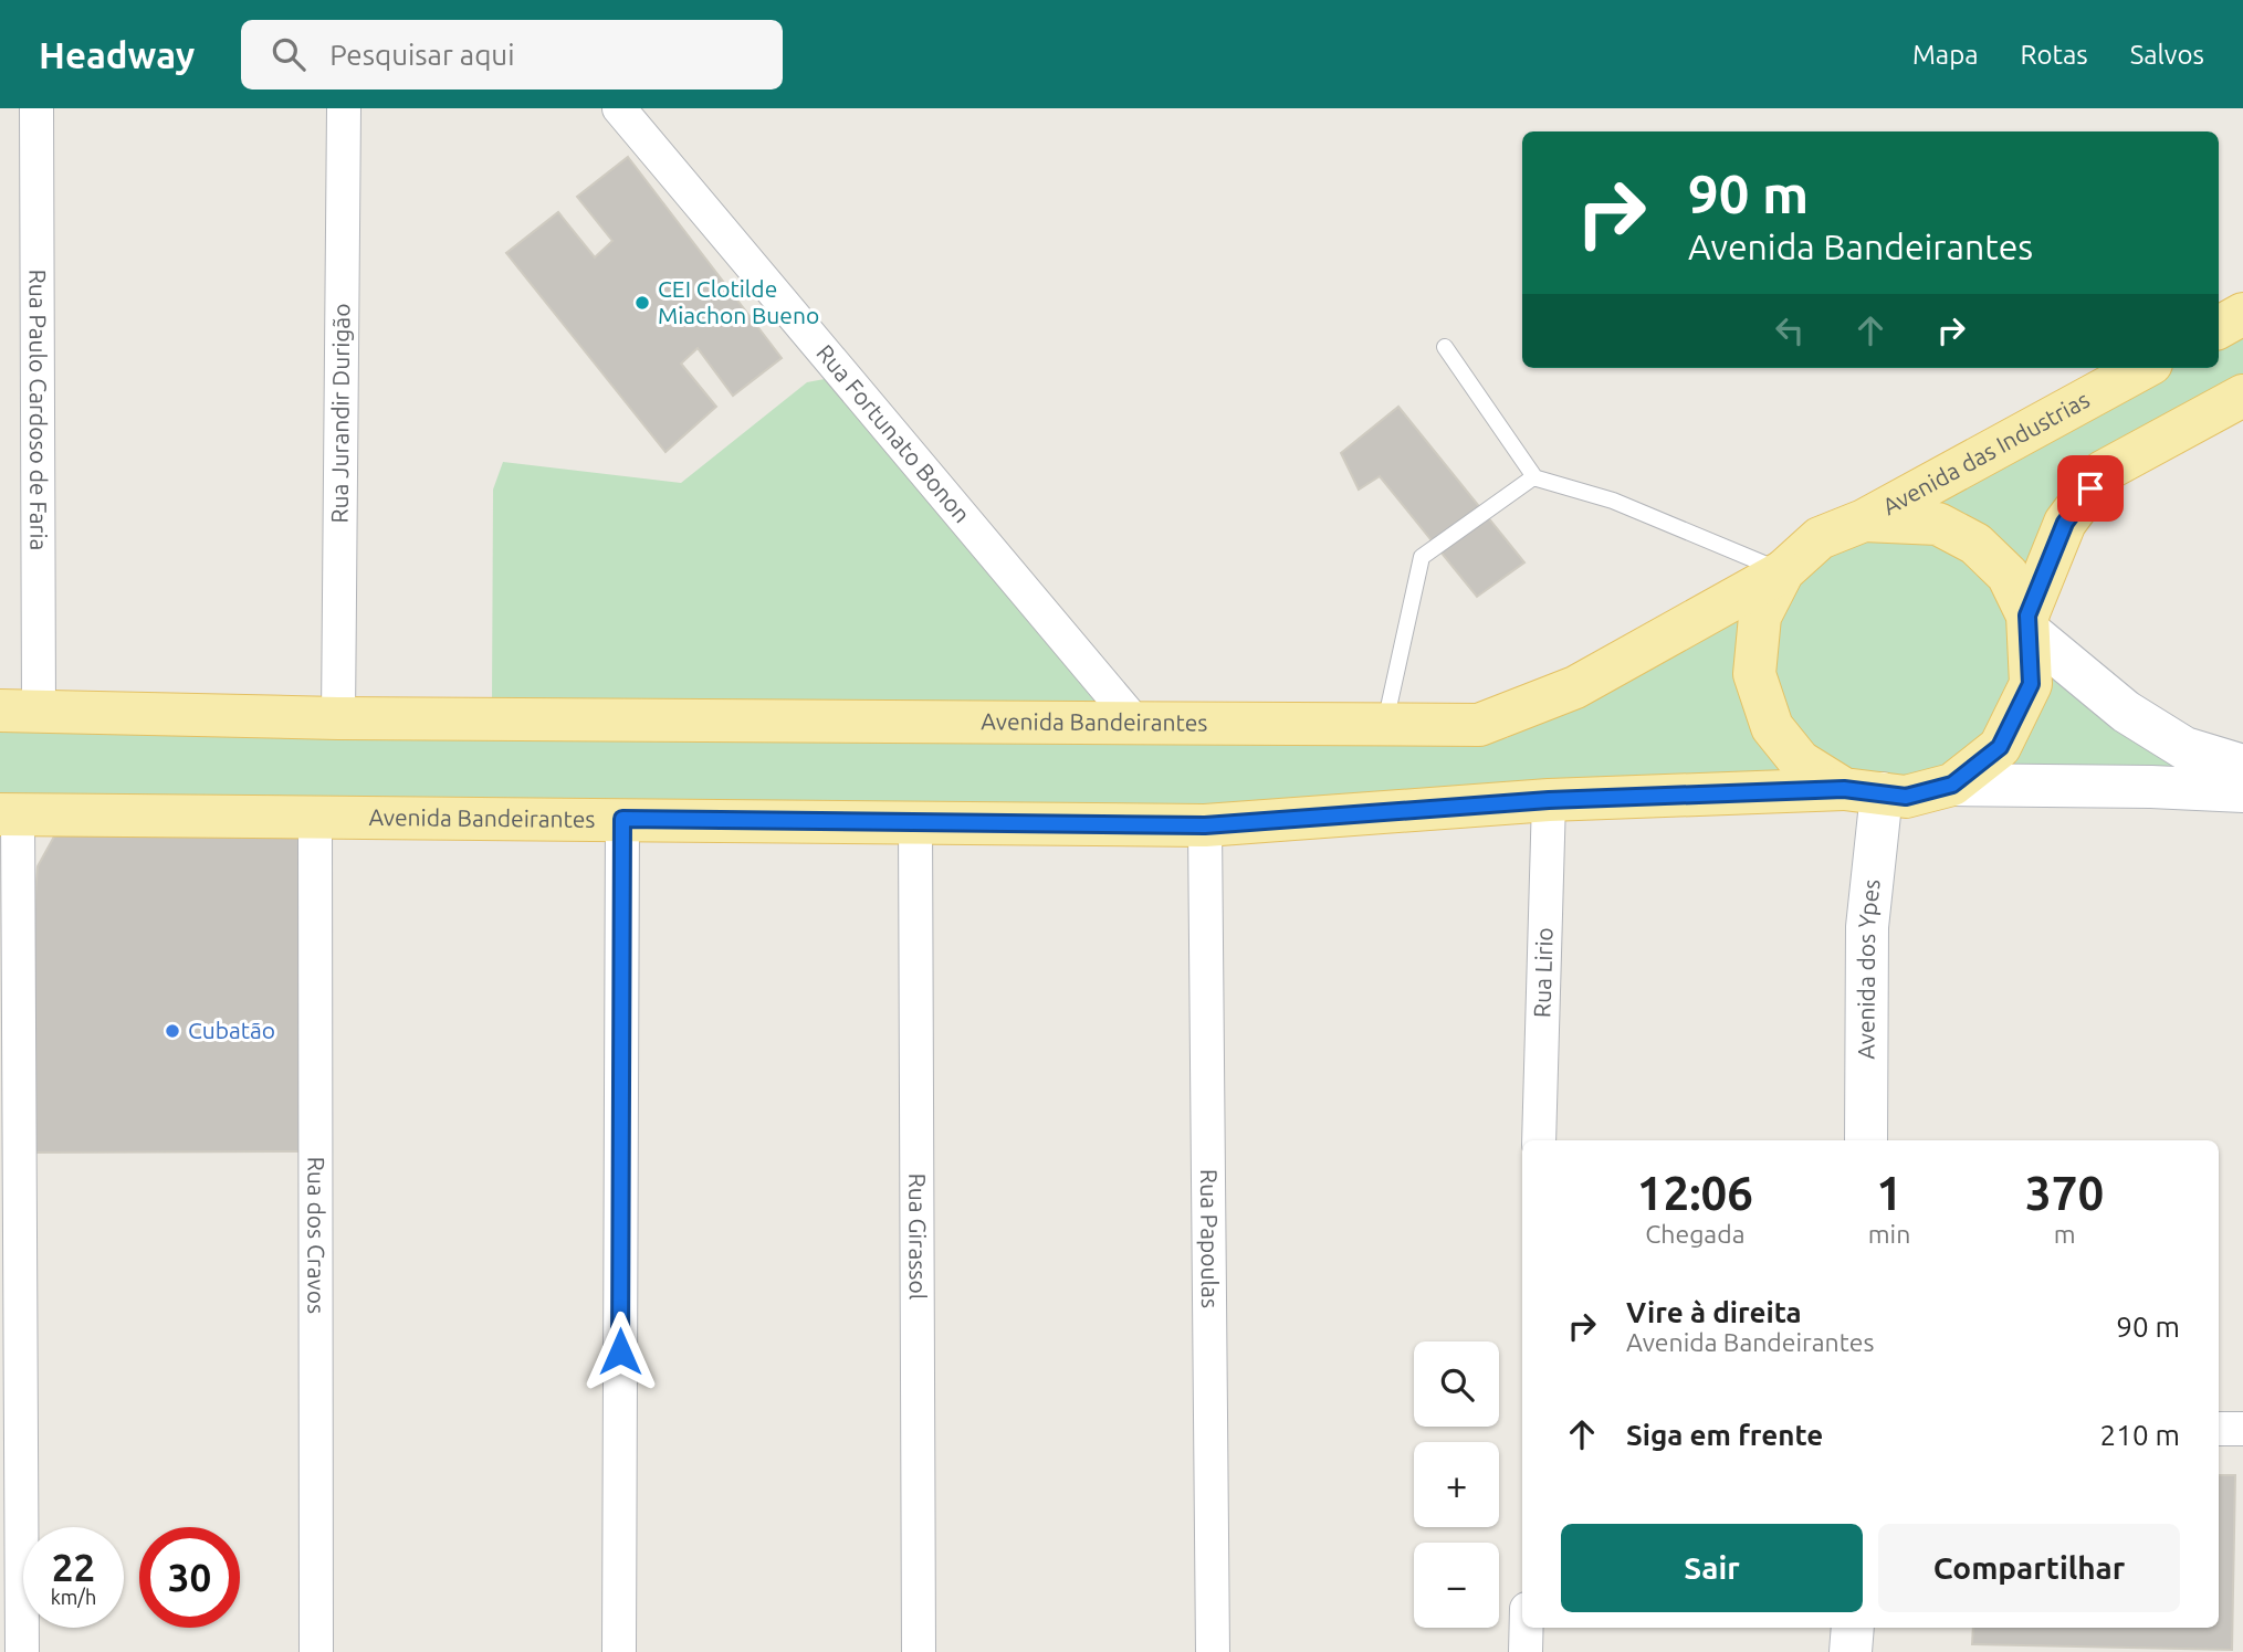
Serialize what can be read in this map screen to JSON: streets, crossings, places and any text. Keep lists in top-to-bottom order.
{
  "streets": {
    "main road": ["Avenida das Industrias", "Avenida Bandeirantes", "Avenida dos Ypes"],
    "street": [
      "Rua Paulo Cardoso de Faria",
      "Rua Jurandir Durigão",
      "Rua Fortunato Bonon",
      "Rua Lirio",
      "Rua dos Cravos",
      "Rua Girassol",
      "Rua Papoulas"
    ]
  },
  "crossings": [
    ["Rua Paulo Cardoso de Faria", "Avenida Bandeirantes"],
    ["Rua Jurandir Durigão", "Avenida Bandeirantes"],
    ["Rua Fortunato Bonon", "Avenida Bandeirantes"],
    ["Avenida das Industrias", "Avenida Bandeirantes"],
    ["Avenida Bandeirantes", "Avenida dos Ypes"],
    ["Avenida Bandeirantes", "Rua Lirio"],
    ["Avenida Bandeirantes", "Rua dos Cravos"],
    ["Avenida Bandeirantes", "Rua Girassol"],
    ["Avenida Bandeirantes", "Rua Papoulas"]
  ],
  "places": ["CEI Clotilde Miachon Bueno", "Cubatão"],
  "page": {
    "header": "Headway",
    "search": "Pesquisar aqui",
    "nav": ["Mapa", "Rotas", "Salvos"],
    "turn": ["90 m", "Avenida Bandeirantes"],
    "eta": [
      "12:06",
      "Chegada",
      "1",
      "min",
      "370",
      "m"
    ],
    "list": [
      {
        "name": "Vire à direita",
        "note": "Avenida Bandeirantes",
        "value": "90 m"
      },
      {
        "name": "Siga em frente",
        "value": "210 m"
      }
    ],
    "map_buttons": ["+", "−"],
    "buttons": ["Sair", "Compartilhar"],
    "speed": "22 km/h",
    "limit": "30"
  }
}
